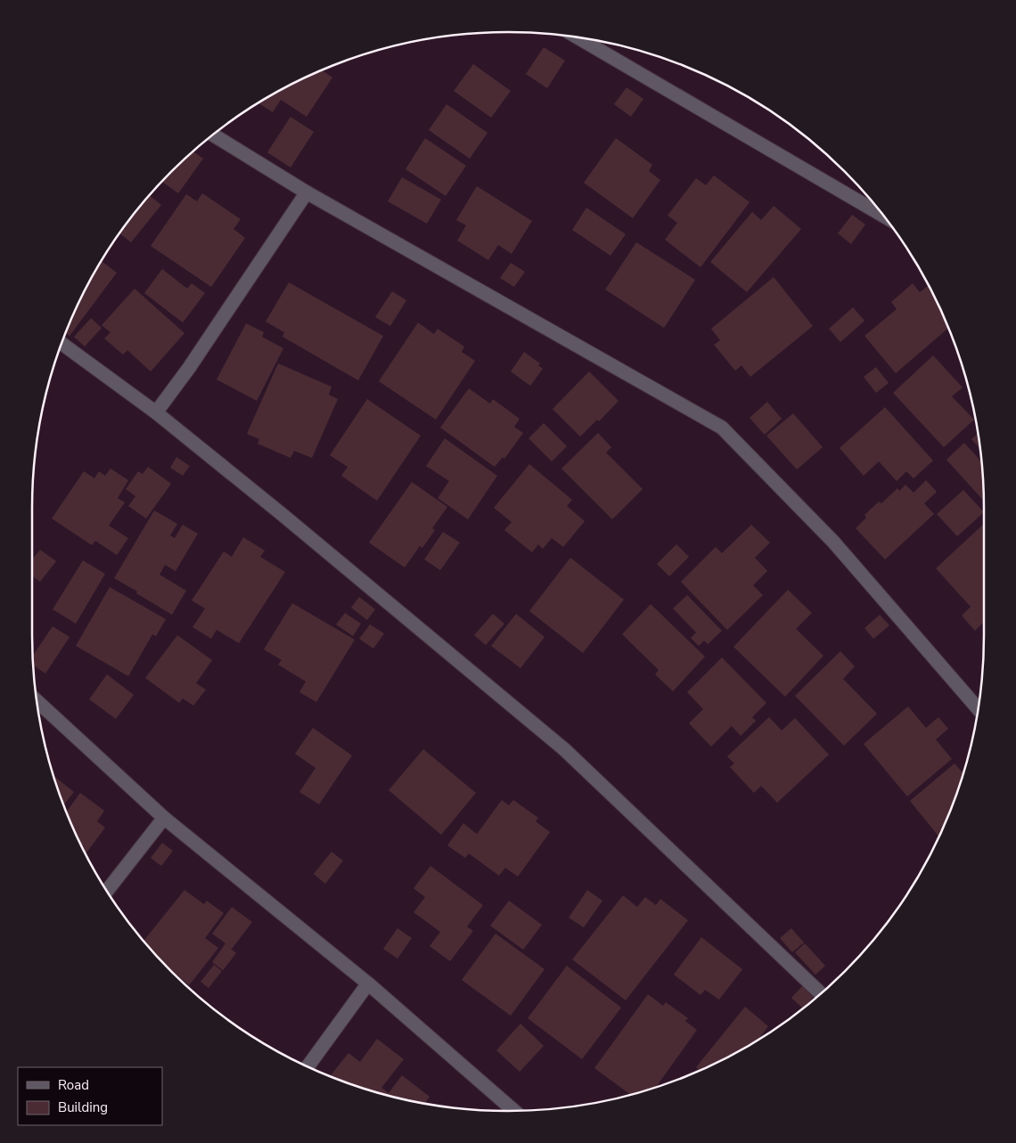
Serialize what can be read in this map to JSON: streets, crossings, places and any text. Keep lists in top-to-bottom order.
{
  "legend": ["Road", "Building"]
}
